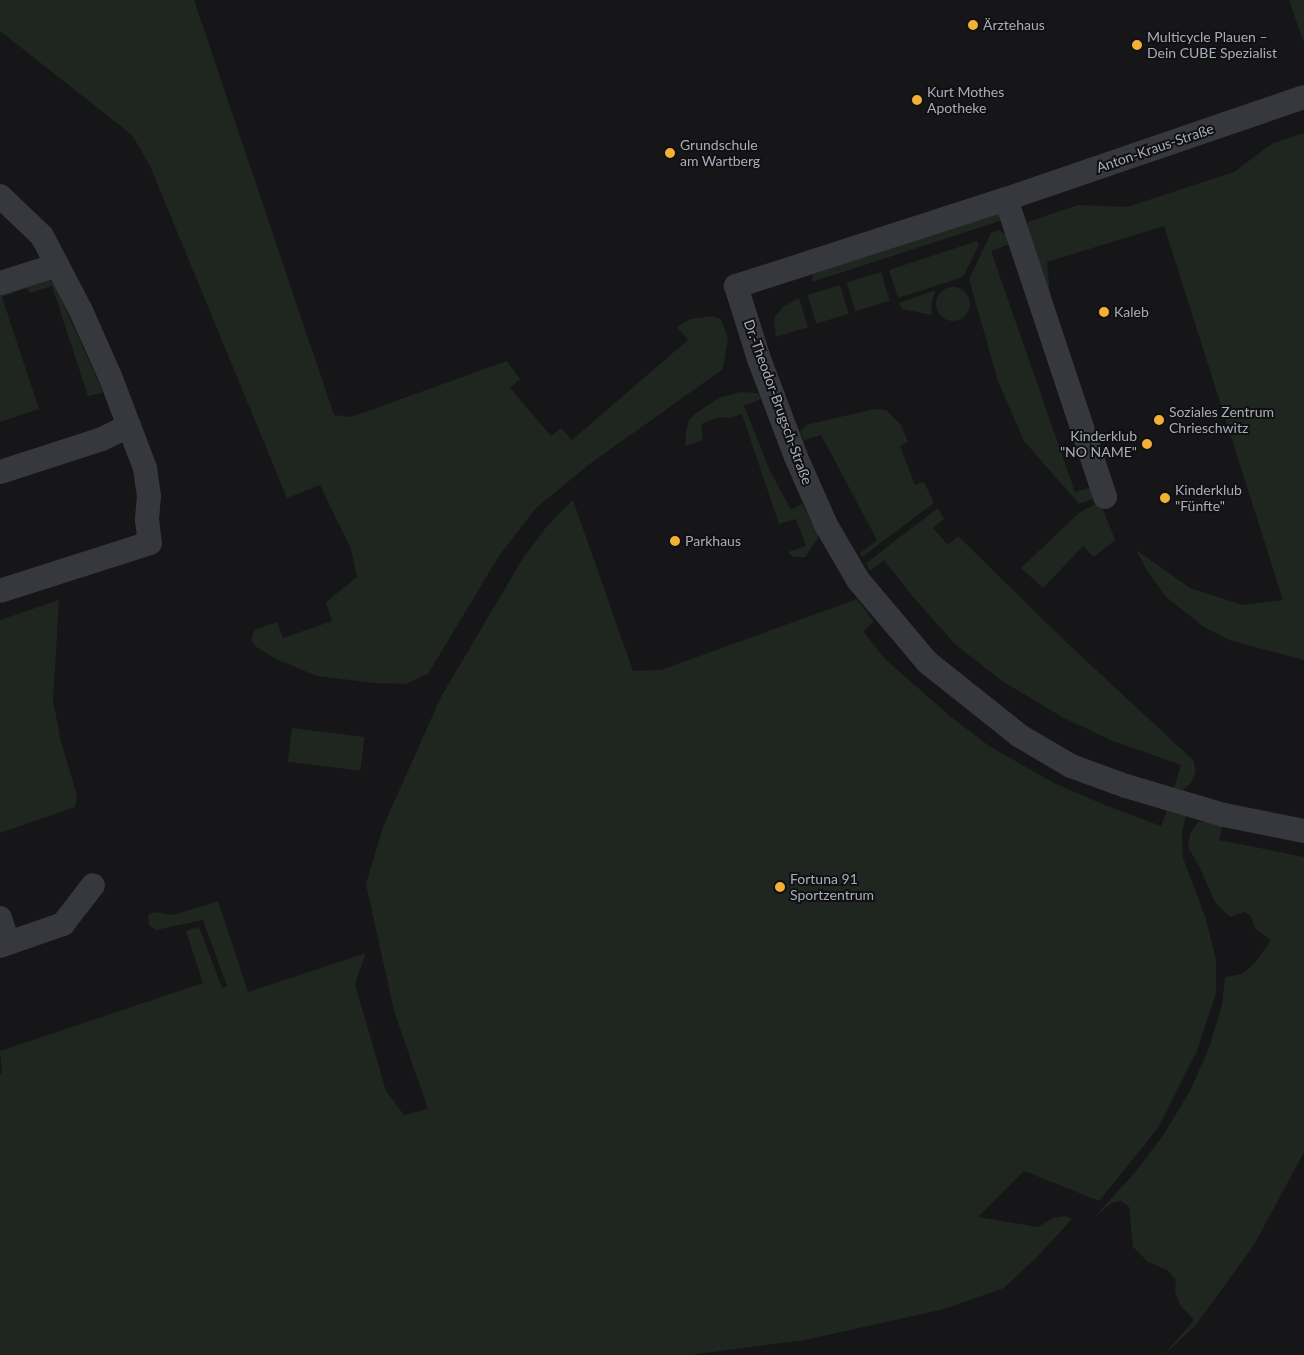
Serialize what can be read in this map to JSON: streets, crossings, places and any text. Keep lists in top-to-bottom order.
{
  "streets": {
    "street": ["Anton-Kraus-Straße", "Dr.-Theodor-Brugsch-Straße"]
  },
  "crossings": [
    ["Anton-Kraus-Straße", "Dr.-Theodor-Brugsch-Straße"]
  ],
  "places": [
    "Ärztehaus",
    "Multicycle Plauen – Dein CUBE Spezialist",
    "Kurt Mothes Apotheke",
    "Grundschule am Wartberg",
    "Kaleb",
    "Soziales Zentrum Chrieschwitz",
    "Kinderklub \"NO NAME\"",
    "Kinderklub \"Fünfte\"",
    "Parkhaus",
    "Fortuna 91 Sportzentrum"
  ]
}
